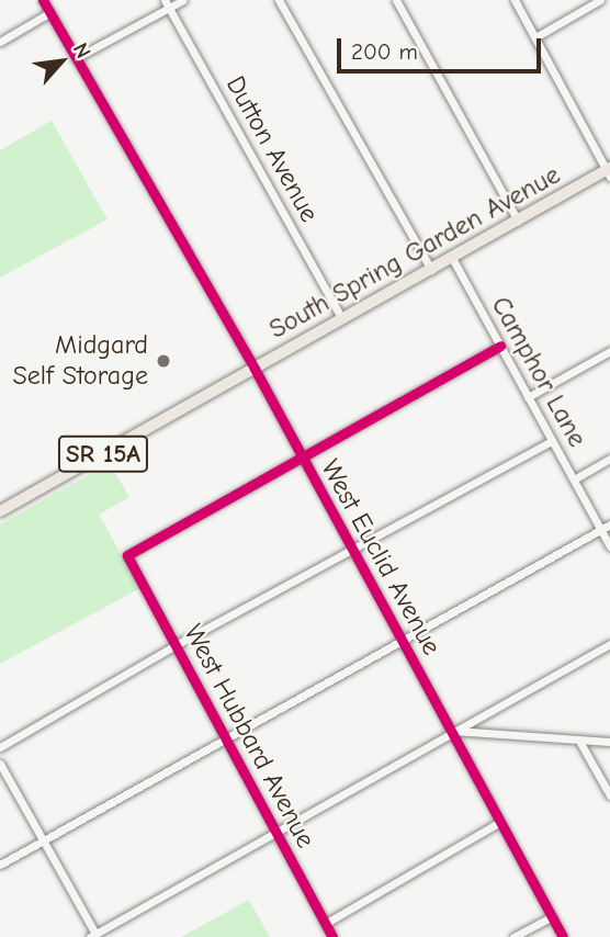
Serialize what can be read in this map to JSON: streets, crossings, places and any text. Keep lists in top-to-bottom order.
{
  "streets": {
    "highway": ["South Spring Garden Avenue", "SR 15A"],
    "street": [
      "Dutton Avenue",
      "Camphor Lane",
      "West Euclid Avenue",
      "West Hubbard Avenue"
    ]
  },
  "crossings": [
    ["Dutton Avenue", "South Spring Garden Avenue"],
    ["South Spring Garden Avenue", "Camphor Lane"],
    ["South Spring Garden Avenue", "West Euclid Avenue"],
    ["West Euclid Avenue", "West Hubbard Avenue"]
  ],
  "places": ["Midgard Self Storage"],
  "scale_bar": "200 m",
  "north": "top right"
}
